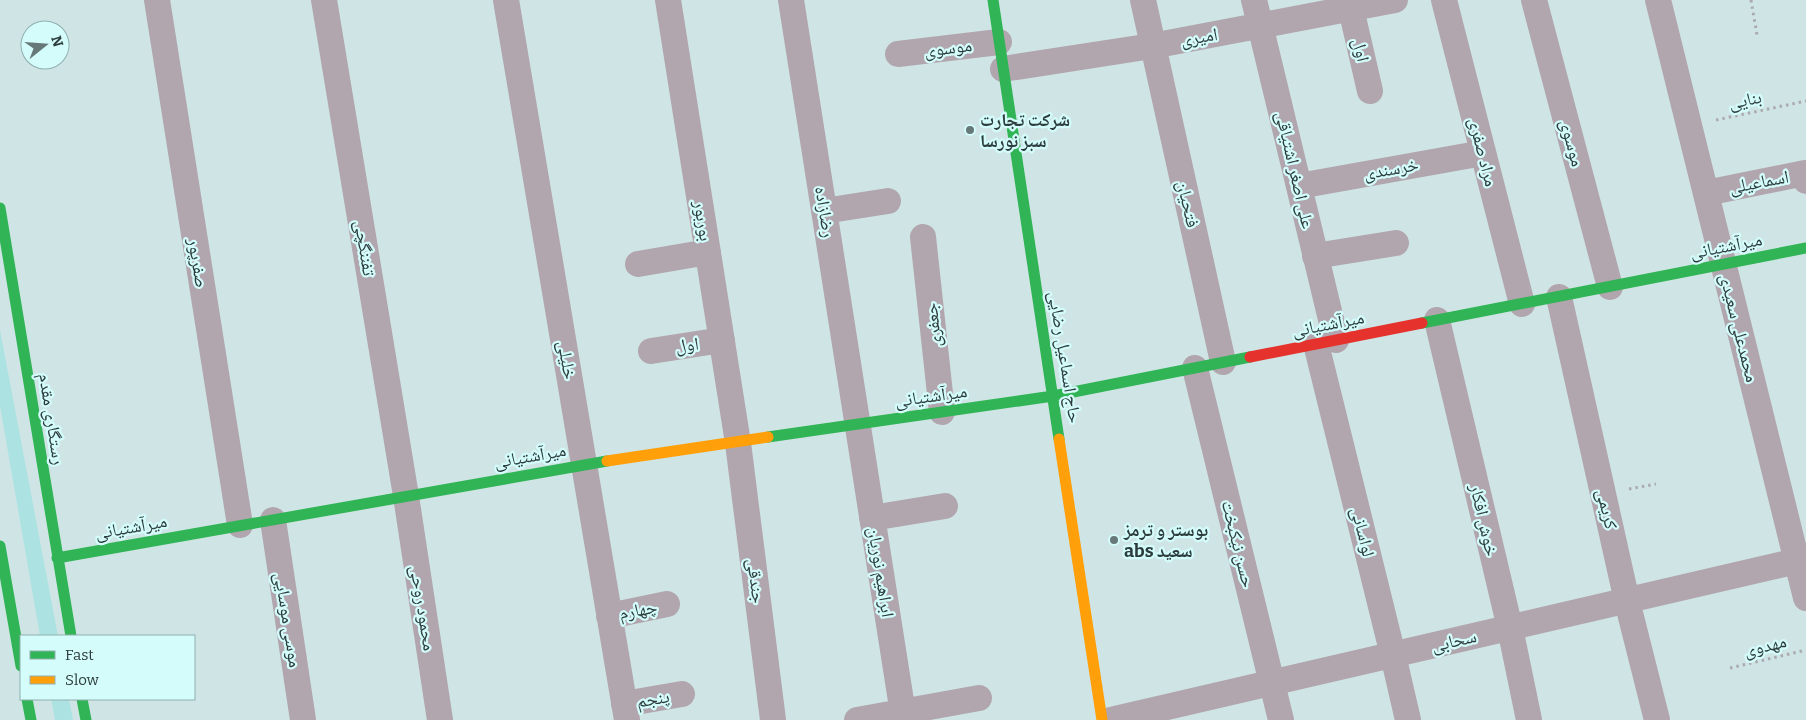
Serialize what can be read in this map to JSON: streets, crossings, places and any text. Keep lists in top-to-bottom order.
{
  "streets": {
    "street": [
      "امیری",
      "موسوی",
      "اول",
      "مراد صفری",
      "خرسندی",
      "علی اصغر اشتیاقی",
      "اسماعیلی",
      "فتحیان",
      "رضازاده",
      "بوربور",
      "میرآشتیانی",
      "تفننگچی",
      "صفرپور",
      "جعفری",
      "محمدعلی سعیدی",
      "حاج اسماعیل رضایی",
      "خلیلی",
      "رستگاری مقدم",
      "کریمی",
      "خوش افکار",
      "لواسانی",
      "حسن نیکبخت",
      "ابراهیم نوریان",
      "جندقی",
      "محمود روحی",
      "چهارم",
      "موسی موسایی",
      "سحابی",
      "پنجم"
    ],
    "path": ["بنایی", "مهدوی"]
  },
  "crossings": [
    ["امیری", "اول"],
    ["امیری", "علی اصغر اشتیاقی"],
    ["امیری", "فتحیان"],
    ["امیری", "حاج اسماعیل رضایی"],
    ["موسوی", "میرآشتیانی"],
    ["موسوی", "حاج اسماعیل رضایی"],
    ["اول", "بوربور"],
    ["بنایی", "محمدعلی سعیدی"],
    ["مراد صفری", "خرسندی"],
    ["مراد صفری", "میرآشتیانی"],
    ["خرسندی", "علی اصغر اشتیاقی"],
    ["علی اصغر اشتیاقی", "میرآشتیانی"],
    ["علی اصغر اشتیاقی", "لواسانی"],
    ["اسماعیلی", "محمدعلی سعیدی"],
    ["فتحیان", "میرآشتیانی"],
    ["رضازاده", "میرآشتیانی"],
    ["رضازاده", "ابراهیم نوریان"],
    ["بوربور", "میرآشتیانی"],
    ["بوربور", "جندقی"],
    ["میرآشتیانی", "تفننگچی"],
    ["میرآشتیانی", "صفرپور"],
    ["میرآشتیانی", "جعفری"],
    ["میرآشتیانی", "محمدعلی سعیدی"],
    ["میرآشتیانی", "حاج اسماعیل رضایی"],
    ["میرآشتیانی", "خلیلی"],
    ["میرآشتیانی", "رستگاری مقدم"],
    ["میرآشتیانی", "کریمی"],
    ["میرآشتیانی", "خوش افکار"],
    ["میرآشتیانی", "لواسانی"],
    ["میرآشتیانی", "حسن نیکبخت"],
    ["میرآشتیانی", "ابراهیم نوریان"],
    ["میرآشتیانی", "جندقی"],
    ["میرآشتیانی", "محمود روحی"],
    ["میرآشتیانی", "موسی موسایی"],
    ["تفننگچی", "محمود روحی"],
    ["محمدعلی سعیدی", "سحابی"],
    ["خلیلی", "چهارم"],
    ["خلیلی", "پنجم"],
    ["کریمی", "سحابی"],
    ["خوش افکار", "سحابی"],
    ["لواسانی", "سحابی"],
    ["حسن نیکبخت", "سحابی"]
  ],
  "places": ["شرکت تجارت سبز نورسا", "بوستر و ترمز abs سعید"],
  "legend": ["Fast", "Slow"],
  "north": "right"
}
